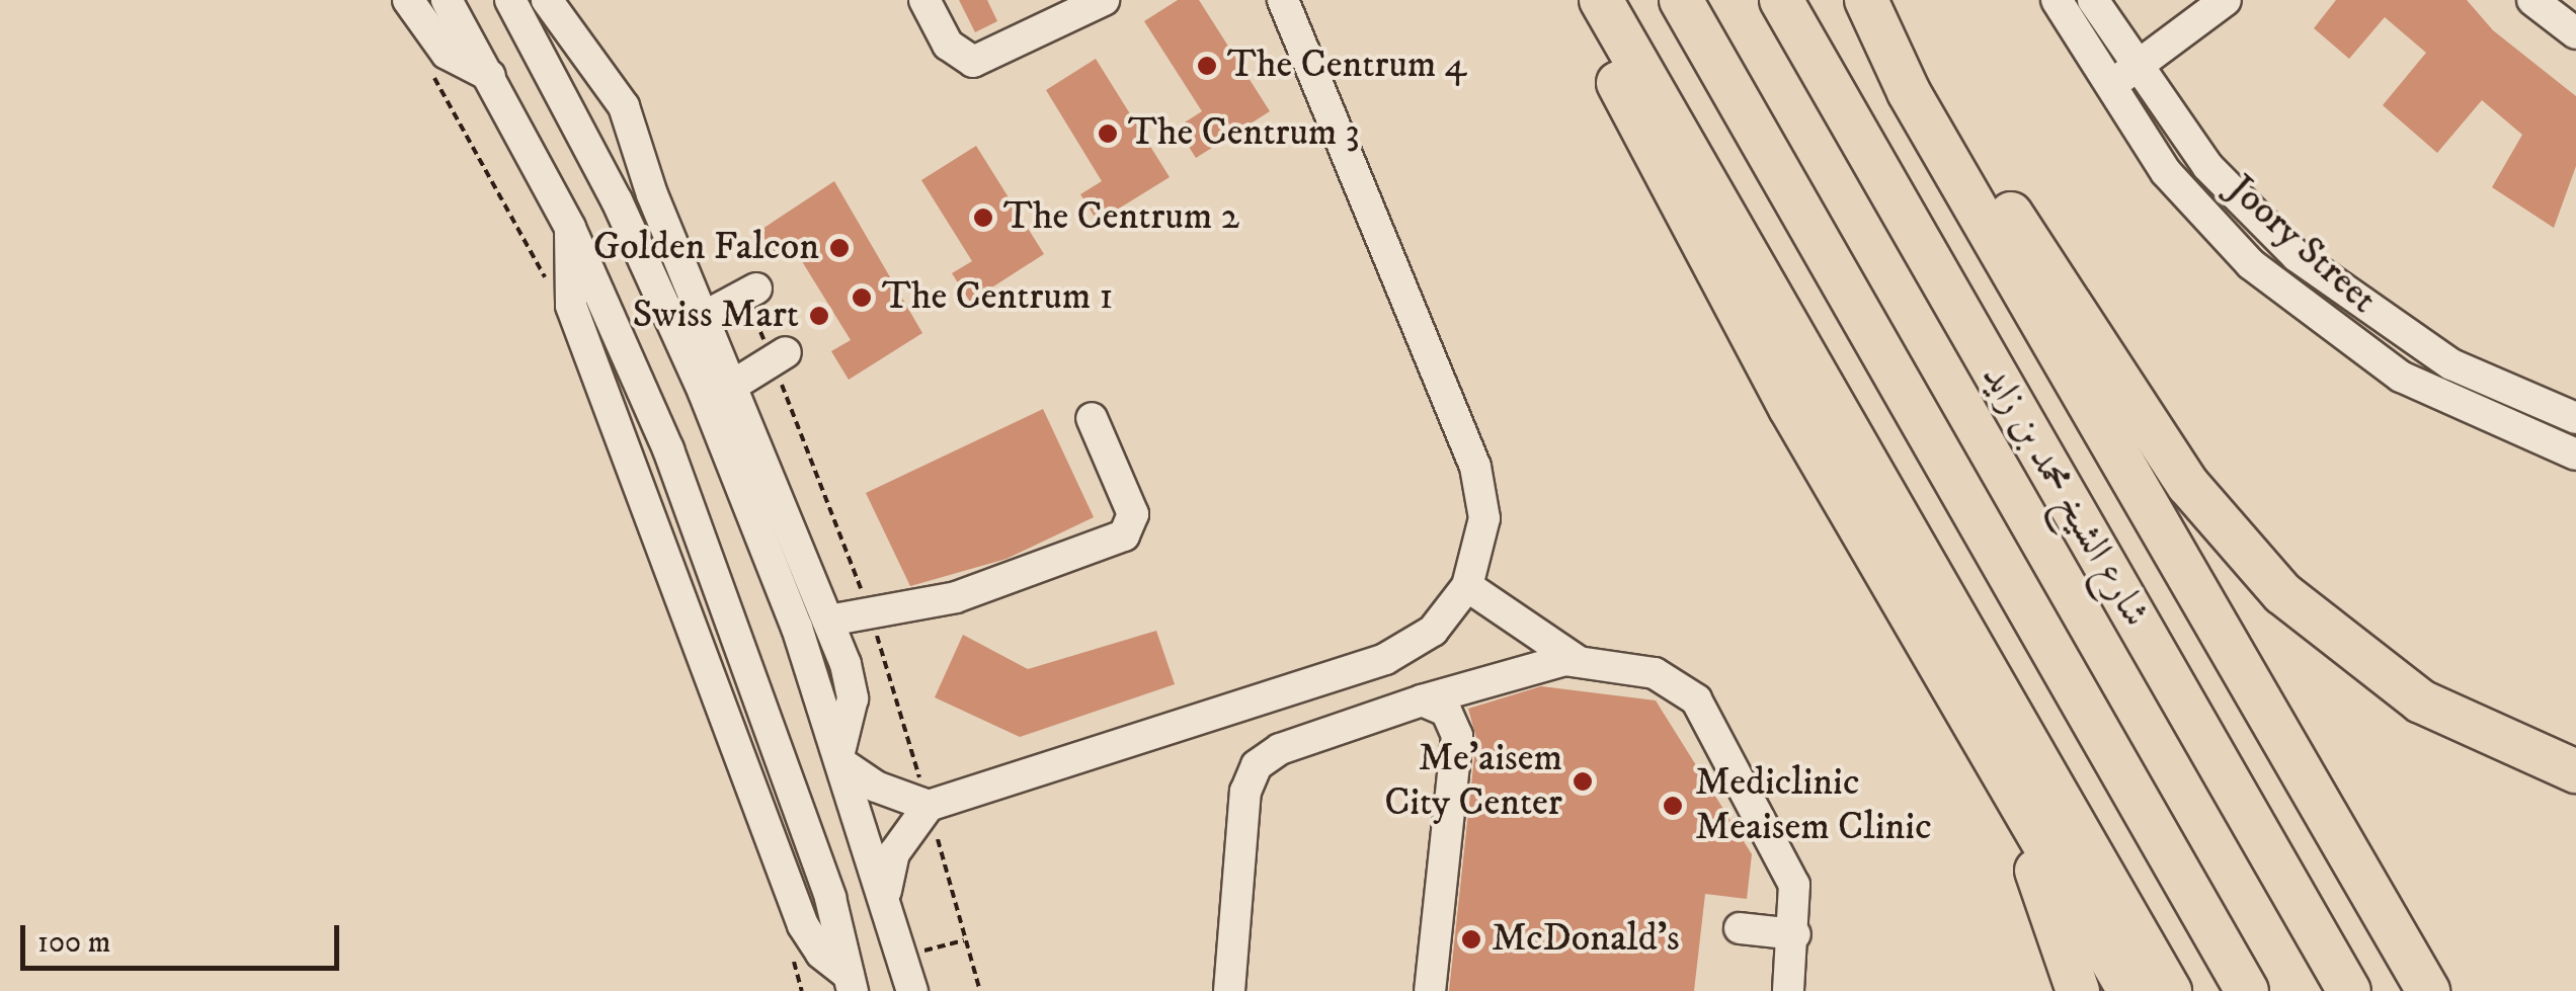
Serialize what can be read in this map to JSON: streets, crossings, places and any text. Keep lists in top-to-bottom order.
{
  "streets": {
    "highway": ["شارع الشيخ محمد بن زايد"],
    "street": ["Joory Street"]
  },
  "places": [
    "The Centrum 4",
    "The Centrum 3",
    "The Centrum 2",
    "Golden Falcon",
    "The Centrum 1",
    "Swiss Mart",
    "Me'aisem City Center",
    "Mediclinic Meaisem Clinic",
    "McDonald's"
  ],
  "scale_bar": "100 m"
}
